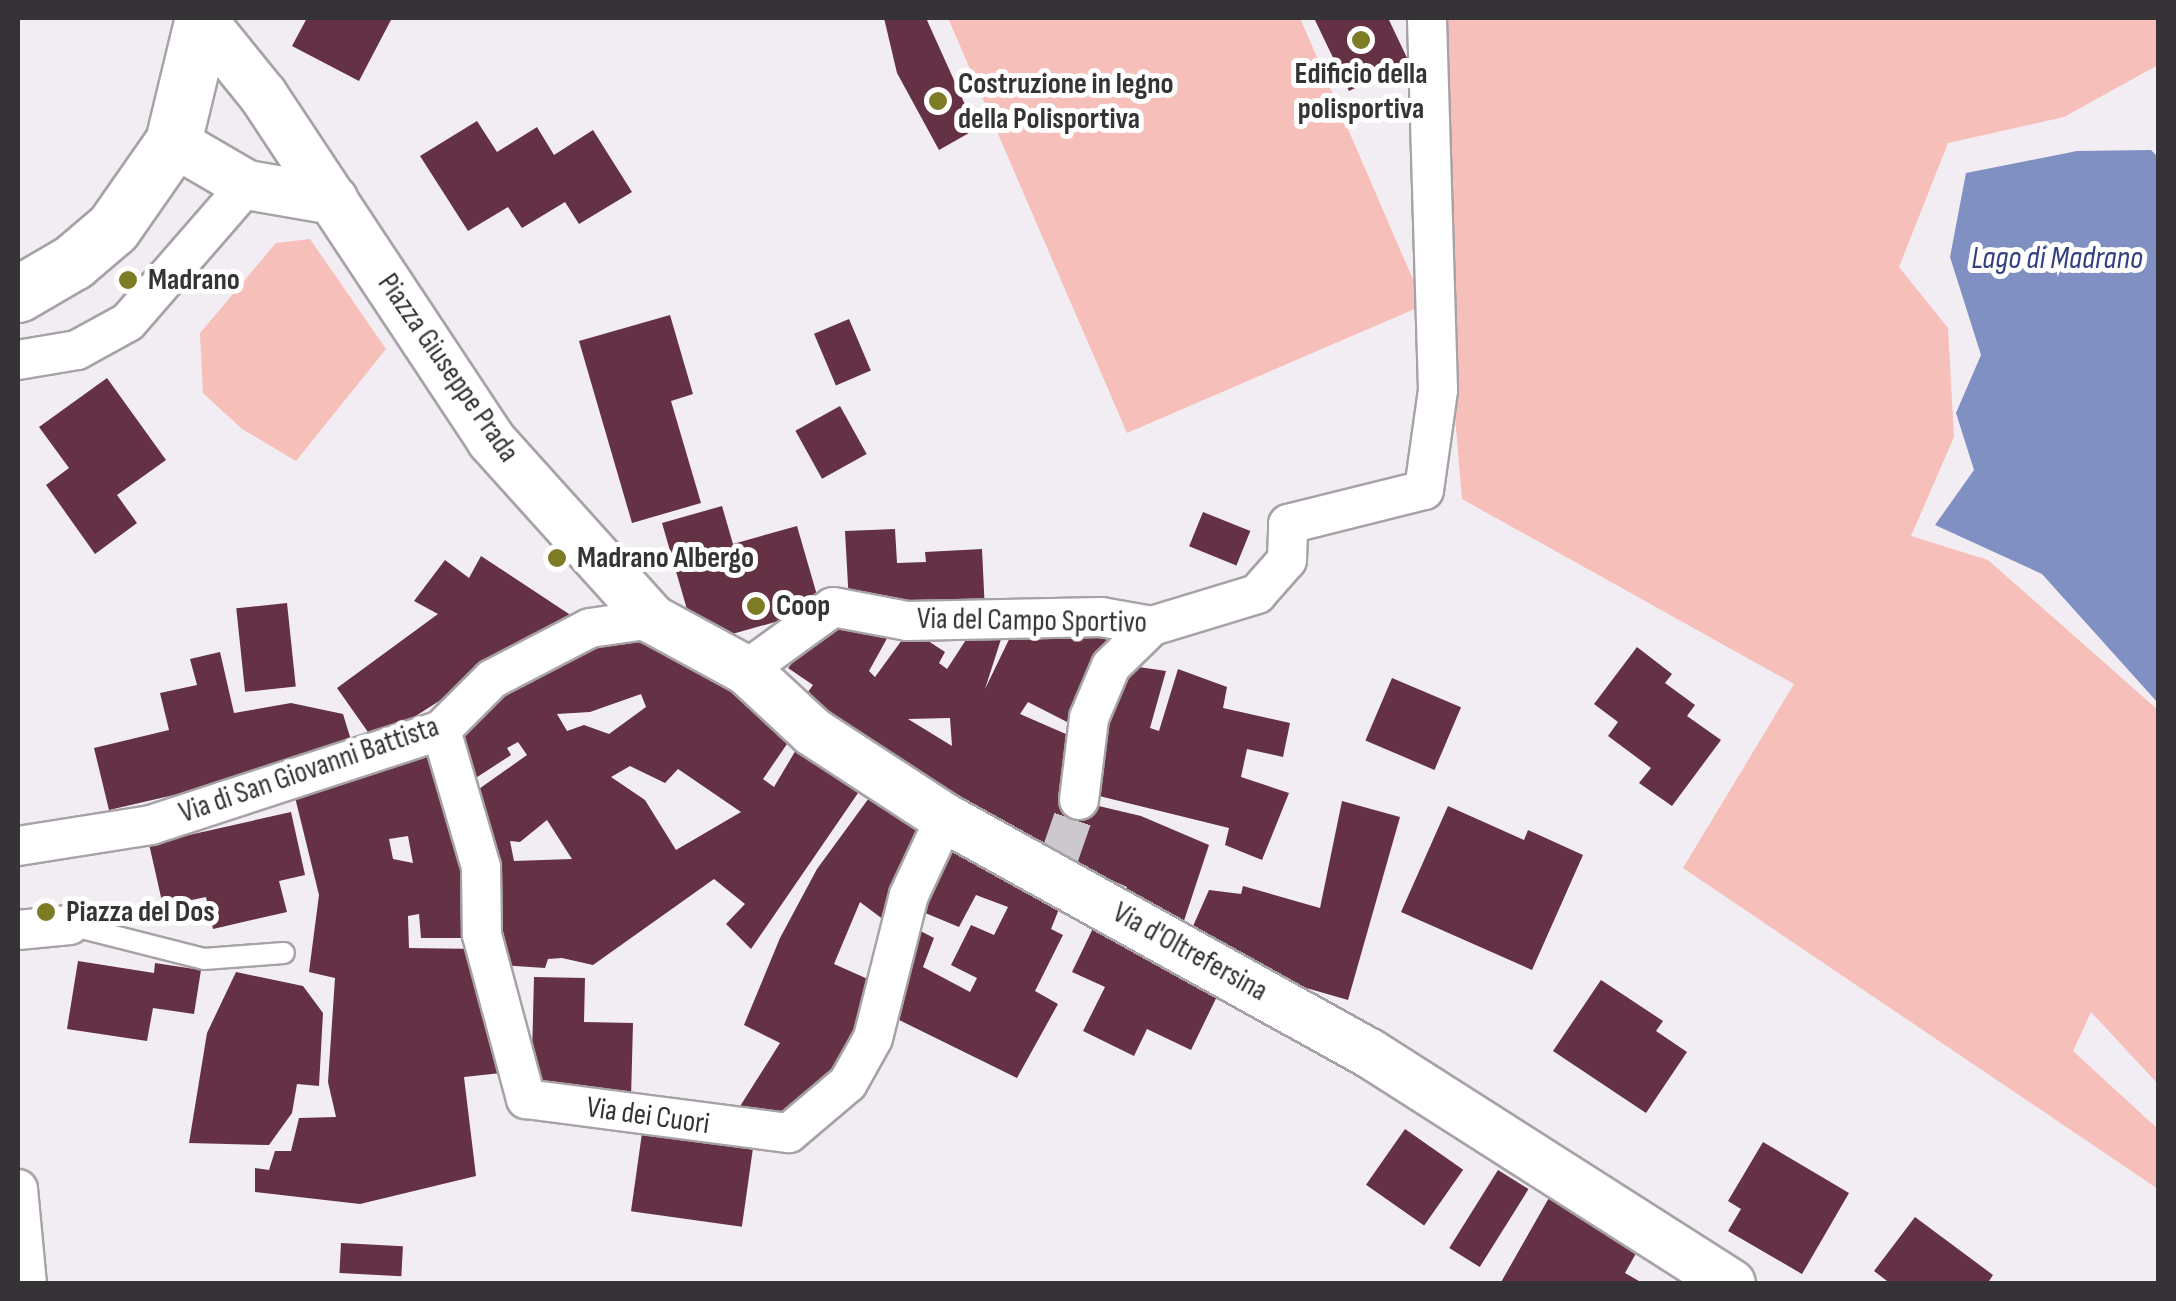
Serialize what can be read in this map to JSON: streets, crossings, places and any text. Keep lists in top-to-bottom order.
{
  "streets": {
    "street": [
      "Piazza Giuseppe Prada",
      "Via del Campo Sportivo",
      "Via di San Giovanni Battista",
      "Via d'Oltrefersina",
      "Via dei Cuori"
    ]
  },
  "crossings": [
    ["Piazza Giuseppe Prada", "Via di San Giovanni Battista"],
    ["Piazza Giuseppe Prada", "Via d'Oltrefersina"],
    ["Via del Campo Sportivo", "Via d'Oltrefersina"],
    ["Via di San Giovanni Battista", "Via d'Oltrefersina"],
    ["Via di San Giovanni Battista", "Via dei Cuori"],
    ["Via d'Oltrefersina", "Via dei Cuori"]
  ],
  "water": ["Lago di Madrano"],
  "places": [
    "Edificio della polisportiva",
    "Costruzione in legno della Polisportiva",
    "Madrano",
    "Madrano Albergo",
    "Coop",
    "Piazza del Dos"
  ]
}
